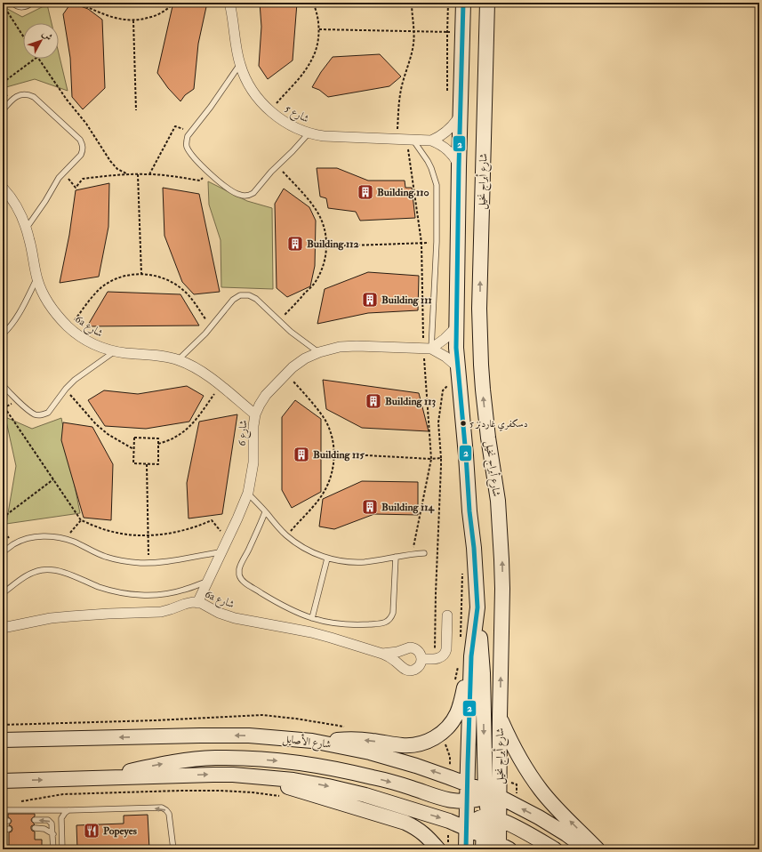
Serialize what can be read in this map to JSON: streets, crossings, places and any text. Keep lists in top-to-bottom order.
{
  "streets": {
    "main road": ["شارع أبراج نخيل", "شارع الأصايل"],
    "street": ["شارع 5", "6a شارع", "شارع 6"]
  },
  "crossings": [
    ["شارع 5", "شارع أبراج نخيل"],
    ["شارع أبراج نخيل", "شارع 6"],
    ["شارع أبراج نخيل", "شارع الأصايل"],
    ["6a شارع", "شارع 6"]
  ],
  "places": {
    "building": [
      "Building 110",
      "Building 112",
      "Building 111",
      "Building 113",
      "Building 115",
      "Building 114"
    ],
    "other": ["دسكفري غاردنز 5"],
    "restaurant": ["Popeyes"]
  },
  "lines": ["transit line 2"],
  "north": "top right"
}
